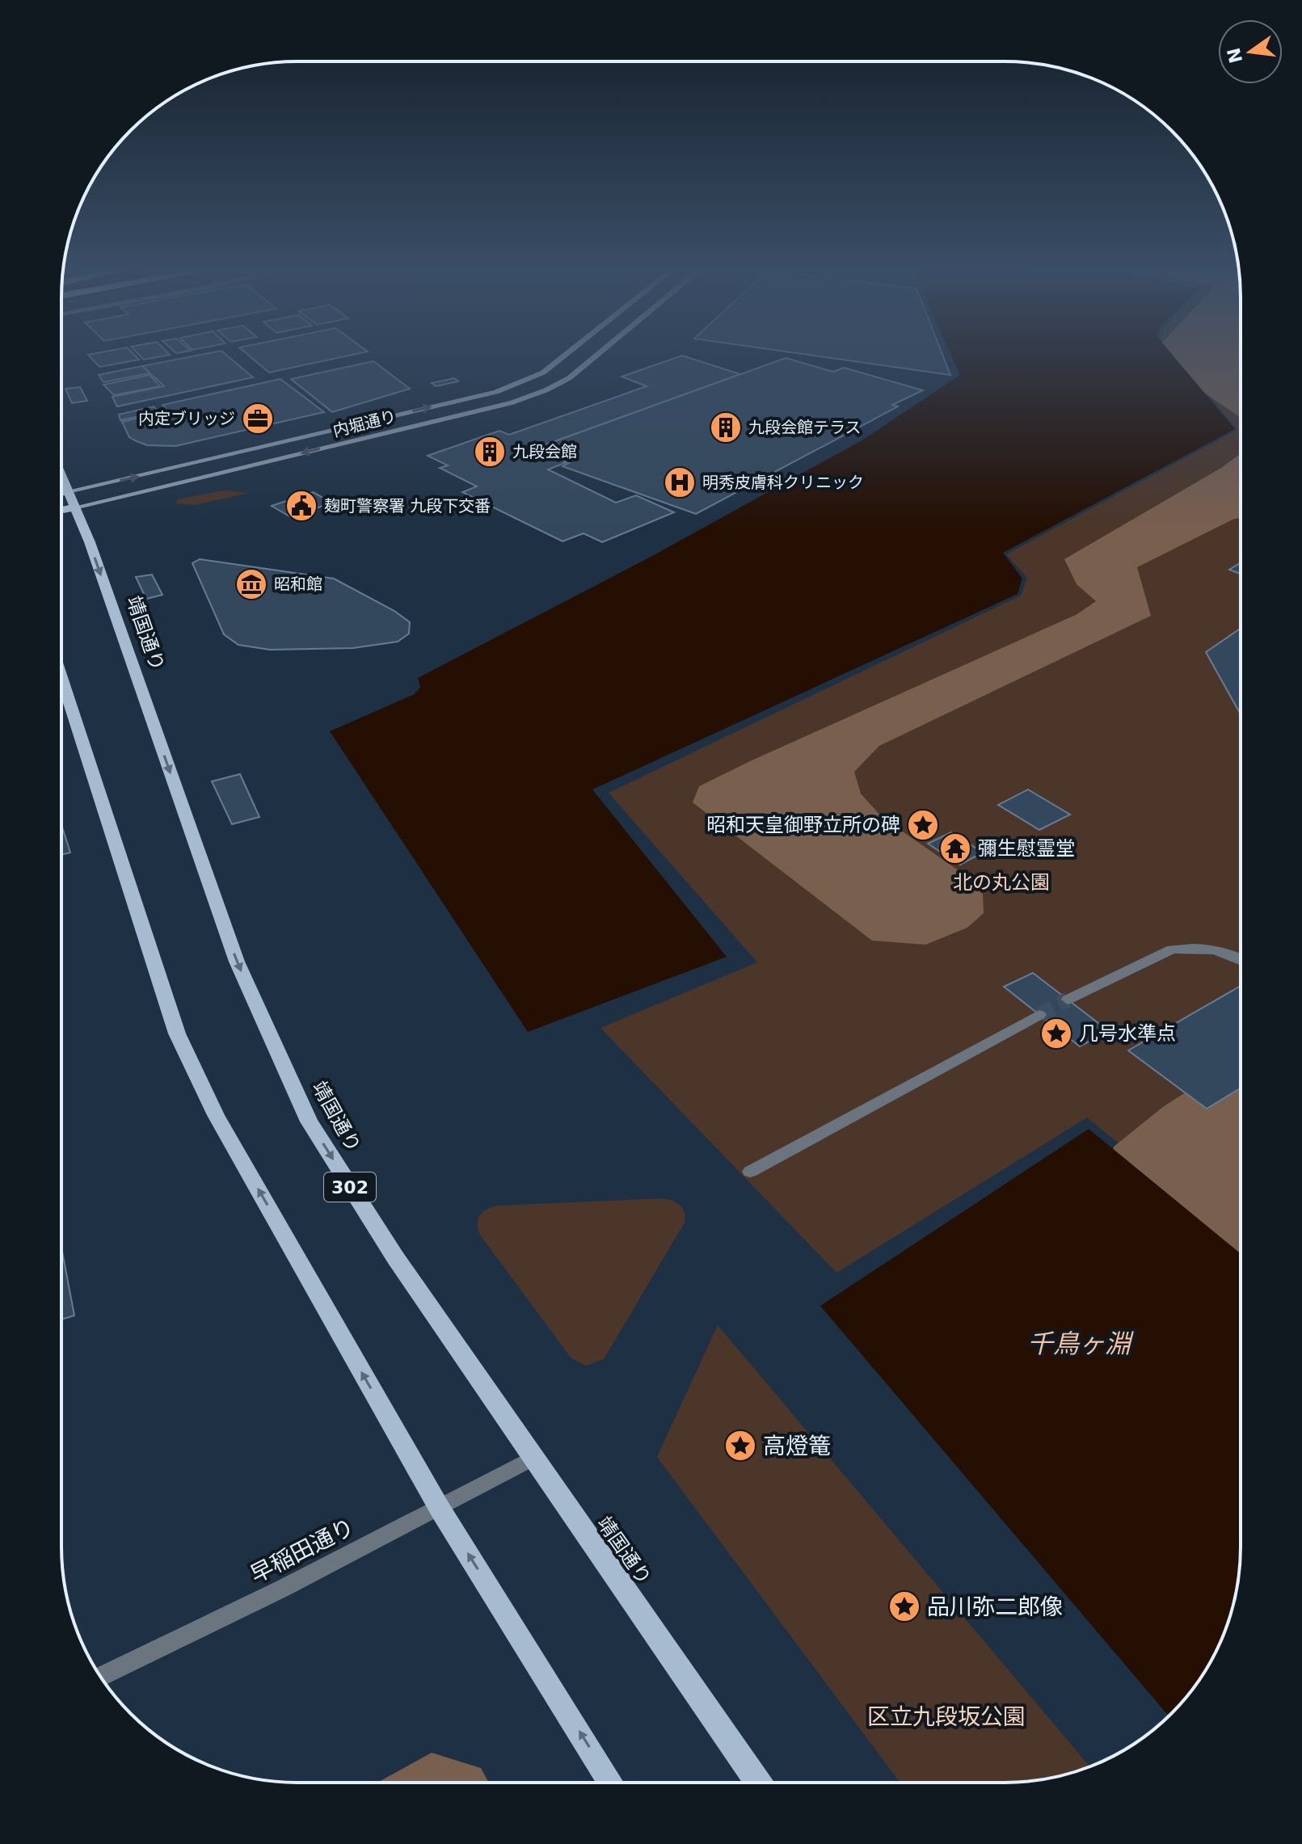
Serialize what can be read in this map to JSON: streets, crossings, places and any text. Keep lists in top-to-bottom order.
{
  "streets": {
    "main road": ["内堀通り", "靖国通り", "302"],
    "street": ["早稲田通り"]
  },
  "crossings": [
    ["内堀通り", "靖国通り"],
    ["靖国通り", "早稲田通り"]
  ],
  "water": ["千鳥ヶ淵"],
  "parks": ["北の丸公園", "区立九段坂公園"],
  "places": {
    "office": ["内定ブリッジ"],
    "building": ["九段会館テラス", "九段会館"],
    "hospital": ["明秀皮膚科クリニック"],
    "public building": ["麹町警察署 九段下交番"],
    "museum": ["昭和館"],
    "place": [
      "昭和天皇御野立所の碑",
      "几号水準点",
      "高燈篭",
      "品川弥二郎像"
    ],
    "temple": ["彌生慰霊堂"]
  },
  "north": "left"
}
